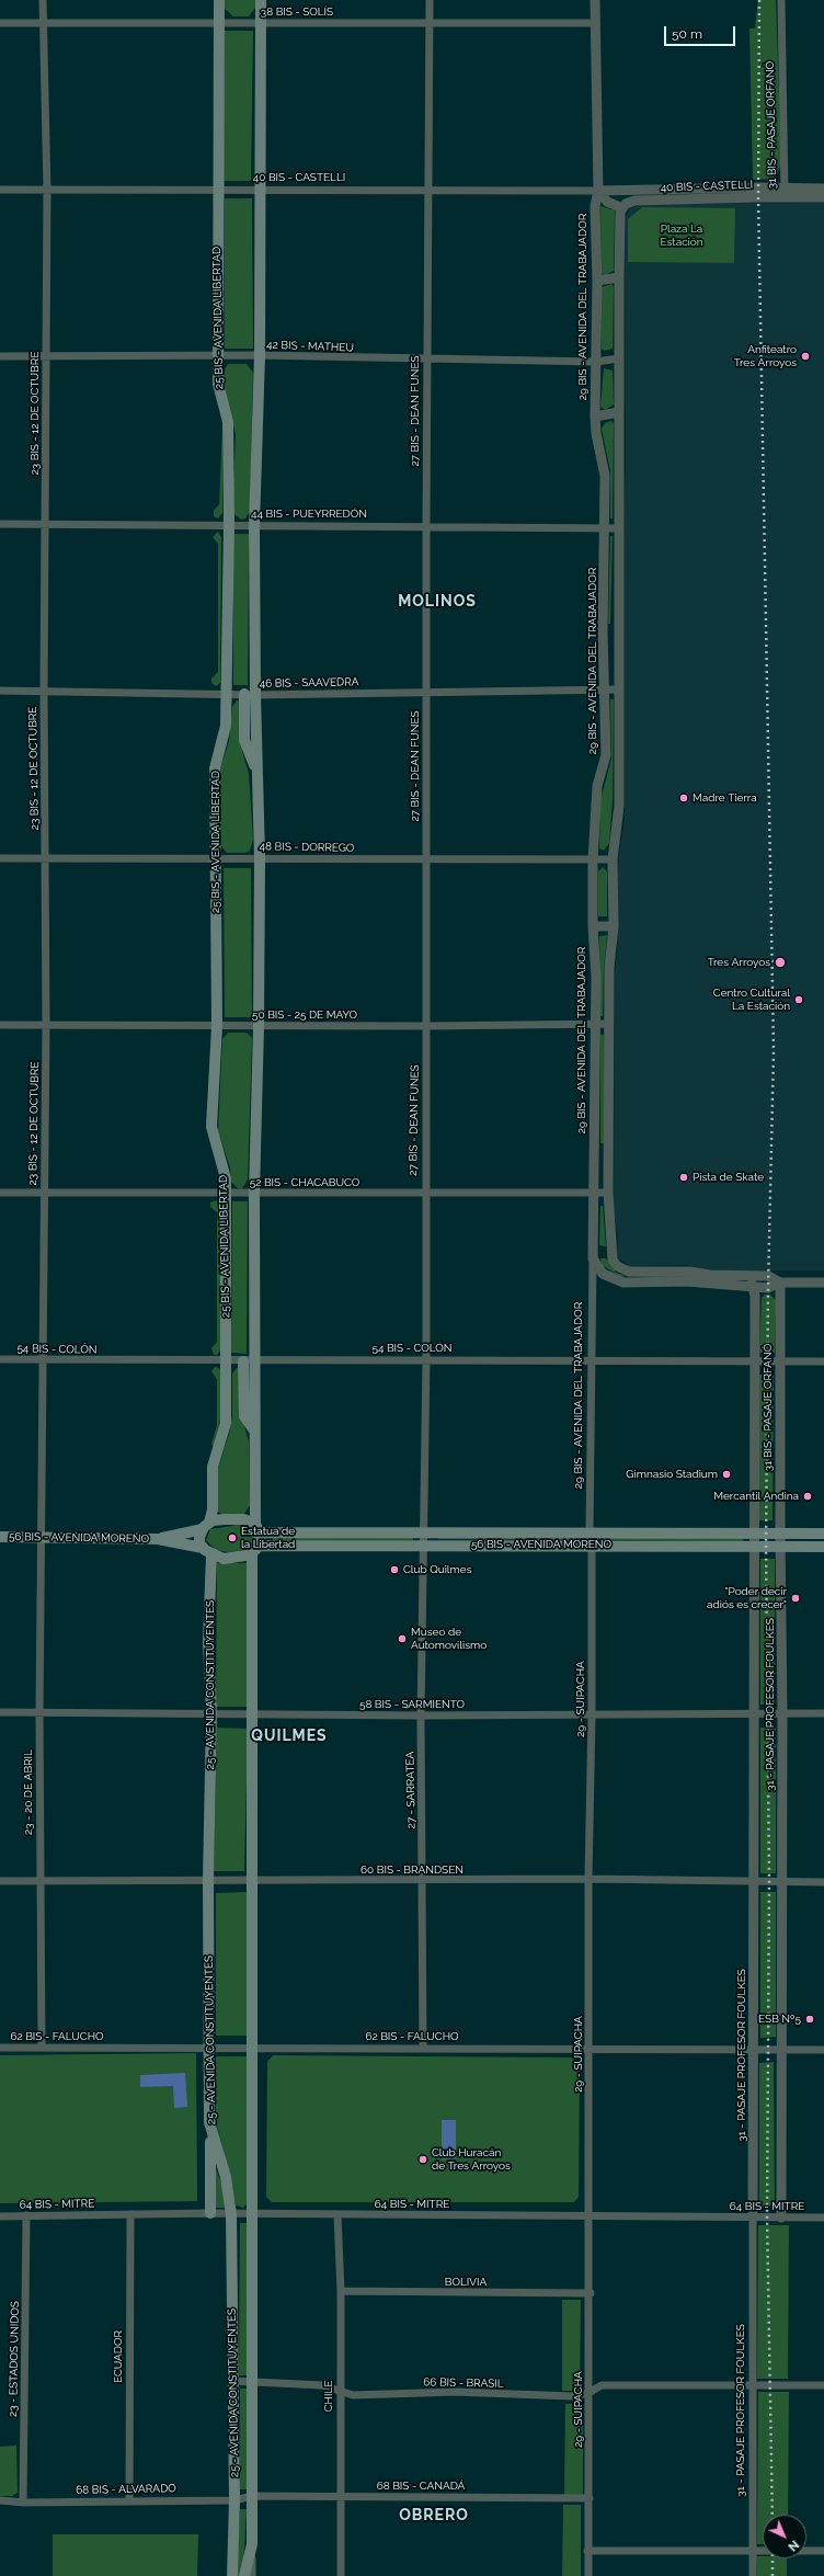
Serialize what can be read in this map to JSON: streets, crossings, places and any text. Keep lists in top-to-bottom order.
{
  "streets": {
    "main road": ["25 BIS - AVENIDA LIBERTAD", "56 BIS - AVENIDA MORENO", "25 - AVENIDA CONSTITUYENTES"],
    "street": [
      "38 BIS - SOLÍS",
      "31 BIS - PASAJE ORFANÓ",
      "40 BIS - CASTELLI",
      "29 BIS - AVENIDA DEL TRABAJADOR",
      "42 BIS - MATHEU",
      "27 BIS - DEAN FUNES",
      "23 BIS - 12 DE OCTUBRE",
      "44 BIS - PUEYRREDÓN",
      "46 BIS - SAAVEDRA",
      "48 BIS - DORREGO",
      "50 BIS - 25 DE MAYO",
      "52 BIS - CHACABUCO",
      "54 BIS - COLÓN",
      "29 - SUIPACHA",
      "58 BIS - SARMIENTO",
      "31 - PASAJE PROFESOR FOULKES",
      "27 - SARRATEA",
      "23 - 20 DE ABRIL",
      "60 BIS - BRANDSEN",
      "62 BIS - FALUCHO",
      "64 BIS - MITRE",
      "BOLIVIA",
      "ECUADOR",
      "23 - ESTADOS UNIDOS",
      "66 BIS - BRASIL",
      "CHILE",
      "68 BIS - CANADÁ",
      "68 BIS - ALVARADO"
    ]
  },
  "crossings": [
    ["38 BIS - SOLÍS", "29 BIS - AVENIDA DEL TRABAJADOR"],
    ["38 BIS - SOLÍS", "25 BIS - AVENIDA LIBERTAD"],
    ["38 BIS - SOLÍS", "27 BIS - DEAN FUNES"],
    ["38 BIS - SOLÍS", "23 BIS - 12 DE OCTUBRE"],
    ["31 BIS - PASAJE ORFANÓ", "40 BIS - CASTELLI"],
    ["31 BIS - PASAJE ORFANÓ", "54 BIS - COLÓN"],
    ["31 BIS - PASAJE ORFANÓ", "56 BIS - AVENIDA MORENO"],
    ["31 BIS - PASAJE ORFANÓ", "31 - PASAJE PROFESOR FOULKES"],
    ["40 BIS - CASTELLI", "29 BIS - AVENIDA DEL TRABAJADOR"],
    ["40 BIS - CASTELLI", "25 BIS - AVENIDA LIBERTAD"],
    ["40 BIS - CASTELLI", "27 BIS - DEAN FUNES"],
    ["40 BIS - CASTELLI", "23 BIS - 12 DE OCTUBRE"],
    ["29 BIS - AVENIDA DEL TRABAJADOR", "42 BIS - MATHEU"],
    ["29 BIS - AVENIDA DEL TRABAJADOR", "44 BIS - PUEYRREDÓN"],
    ["29 BIS - AVENIDA DEL TRABAJADOR", "46 BIS - SAAVEDRA"],
    ["29 BIS - AVENIDA DEL TRABAJADOR", "48 BIS - DORREGO"],
    ["29 BIS - AVENIDA DEL TRABAJADOR", "50 BIS - 25 DE MAYO"],
    ["29 BIS - AVENIDA DEL TRABAJADOR", "52 BIS - CHACABUCO"],
    ["29 BIS - AVENIDA DEL TRABAJADOR", "54 BIS - COLÓN"],
    ["29 BIS - AVENIDA DEL TRABAJADOR", "56 BIS - AVENIDA MORENO"],
    ["29 BIS - AVENIDA DEL TRABAJADOR", "29 - SUIPACHA"],
    ["25 BIS - AVENIDA LIBERTAD", "42 BIS - MATHEU"],
    ["25 BIS - AVENIDA LIBERTAD", "44 BIS - PUEYRREDÓN"],
    ["25 BIS - AVENIDA LIBERTAD", "46 BIS - SAAVEDRA"],
    ["25 BIS - AVENIDA LIBERTAD", "48 BIS - DORREGO"],
    ["25 BIS - AVENIDA LIBERTAD", "50 BIS - 25 DE MAYO"],
    ["25 BIS - AVENIDA LIBERTAD", "52 BIS - CHACABUCO"],
    ["25 BIS - AVENIDA LIBERTAD", "54 BIS - COLÓN"],
    ["25 BIS - AVENIDA LIBERTAD", "56 BIS - AVENIDA MORENO"],
    ["25 BIS - AVENIDA LIBERTAD", "25 - AVENIDA CONSTITUYENTES"],
    ["42 BIS - MATHEU", "27 BIS - DEAN FUNES"],
    ["42 BIS - MATHEU", "23 BIS - 12 DE OCTUBRE"],
    ["27 BIS - DEAN FUNES", "44 BIS - PUEYRREDÓN"],
    ["27 BIS - DEAN FUNES", "46 BIS - SAAVEDRA"],
    ["27 BIS - DEAN FUNES", "48 BIS - DORREGO"],
    ["27 BIS - DEAN FUNES", "50 BIS - 25 DE MAYO"],
    ["27 BIS - DEAN FUNES", "52 BIS - CHACABUCO"],
    ["27 BIS - DEAN FUNES", "54 BIS - COLÓN"],
    ["27 BIS - DEAN FUNES", "56 BIS - AVENIDA MORENO"],
    ["27 BIS - DEAN FUNES", "27 - SARRATEA"],
    ["23 BIS - 12 DE OCTUBRE", "44 BIS - PUEYRREDÓN"],
    ["23 BIS - 12 DE OCTUBRE", "46 BIS - SAAVEDRA"],
    ["23 BIS - 12 DE OCTUBRE", "48 BIS - DORREGO"],
    ["23 BIS - 12 DE OCTUBRE", "50 BIS - 25 DE MAYO"],
    ["23 BIS - 12 DE OCTUBRE", "52 BIS - CHACABUCO"],
    ["23 BIS - 12 DE OCTUBRE", "54 BIS - COLÓN"],
    ["23 BIS - 12 DE OCTUBRE", "56 BIS - AVENIDA MORENO"],
    ["23 BIS - 12 DE OCTUBRE", "23 - 20 DE ABRIL"],
    ["56 BIS - AVENIDA MORENO", "25 - AVENIDA CONSTITUYENTES"],
    ["56 BIS - AVENIDA MORENO", "29 - SUIPACHA"],
    ["56 BIS - AVENIDA MORENO", "31 - PASAJE PROFESOR FOULKES"],
    ["56 BIS - AVENIDA MORENO", "27 - SARRATEA"],
    ["56 BIS - AVENIDA MORENO", "23 - 20 DE ABRIL"],
    ["25 - AVENIDA CONSTITUYENTES", "58 BIS - SARMIENTO"],
    ["25 - AVENIDA CONSTITUYENTES", "60 BIS - BRANDSEN"],
    ["25 - AVENIDA CONSTITUYENTES", "62 BIS - FALUCHO"],
    ["25 - AVENIDA CONSTITUYENTES", "64 BIS - MITRE"],
    ["25 - AVENIDA CONSTITUYENTES", "66 BIS - BRASIL"],
    ["25 - AVENIDA CONSTITUYENTES", "68 BIS - CANADÁ"],
    ["25 - AVENIDA CONSTITUYENTES", "68 BIS - ALVARADO"],
    ["29 - SUIPACHA", "58 BIS - SARMIENTO"],
    ["29 - SUIPACHA", "60 BIS - BRANDSEN"],
    ["29 - SUIPACHA", "62 BIS - FALUCHO"],
    ["29 - SUIPACHA", "64 BIS - MITRE"],
    ["29 - SUIPACHA", "BOLIVIA"],
    ["29 - SUIPACHA", "66 BIS - BRASIL"],
    ["29 - SUIPACHA", "68 BIS - CANADÁ"],
    ["58 BIS - SARMIENTO", "31 - PASAJE PROFESOR FOULKES"],
    ["58 BIS - SARMIENTO", "27 - SARRATEA"],
    ["58 BIS - SARMIENTO", "23 - 20 DE ABRIL"],
    ["31 - PASAJE PROFESOR FOULKES", "60 BIS - BRANDSEN"],
    ["31 - PASAJE PROFESOR FOULKES", "62 BIS - FALUCHO"],
    ["31 - PASAJE PROFESOR FOULKES", "64 BIS - MITRE"],
    ["31 - PASAJE PROFESOR FOULKES", "66 BIS - BRASIL"],
    ["27 - SARRATEA", "60 BIS - BRANDSEN"],
    ["27 - SARRATEA", "62 BIS - FALUCHO"],
    ["23 - 20 DE ABRIL", "60 BIS - BRANDSEN"],
    ["23 - 20 DE ABRIL", "62 BIS - FALUCHO"],
    ["64 BIS - MITRE", "ECUADOR"],
    ["64 BIS - MITRE", "23 - ESTADOS UNIDOS"],
    ["64 BIS - MITRE", "CHILE"],
    ["BOLIVIA", "CHILE"],
    ["ECUADOR", "68 BIS - ALVARADO"],
    ["23 - ESTADOS UNIDOS", "68 BIS - ALVARADO"],
    ["66 BIS - BRASIL", "CHILE"],
    ["CHILE", "68 BIS - CANADÁ"],
    ["68 BIS - CANADÁ", "68 BIS - ALVARADO"]
  ],
  "districts": ["MOLINOS", "QUILMES", "OBRERO"],
  "parks": ["Plaza La Estación"],
  "places": [
    "Anfiteatro Tres Arroyos",
    "Madre Tierra",
    "Tres Arroyos",
    "Centro Cultural La Estación",
    "Pista de Skate",
    "Gimnasio Stadium",
    "Mercantil Andina",
    "Estatua de la Libertad",
    "Club Quilmes",
    "\"Poder decir adiós es crecer\"",
    "Museo de Automovilismo",
    "ESB Nº5",
    "Club Huracán de Tres Arroyos"
  ],
  "scale_bar": "50 m",
  "north": "bottom right"
}
